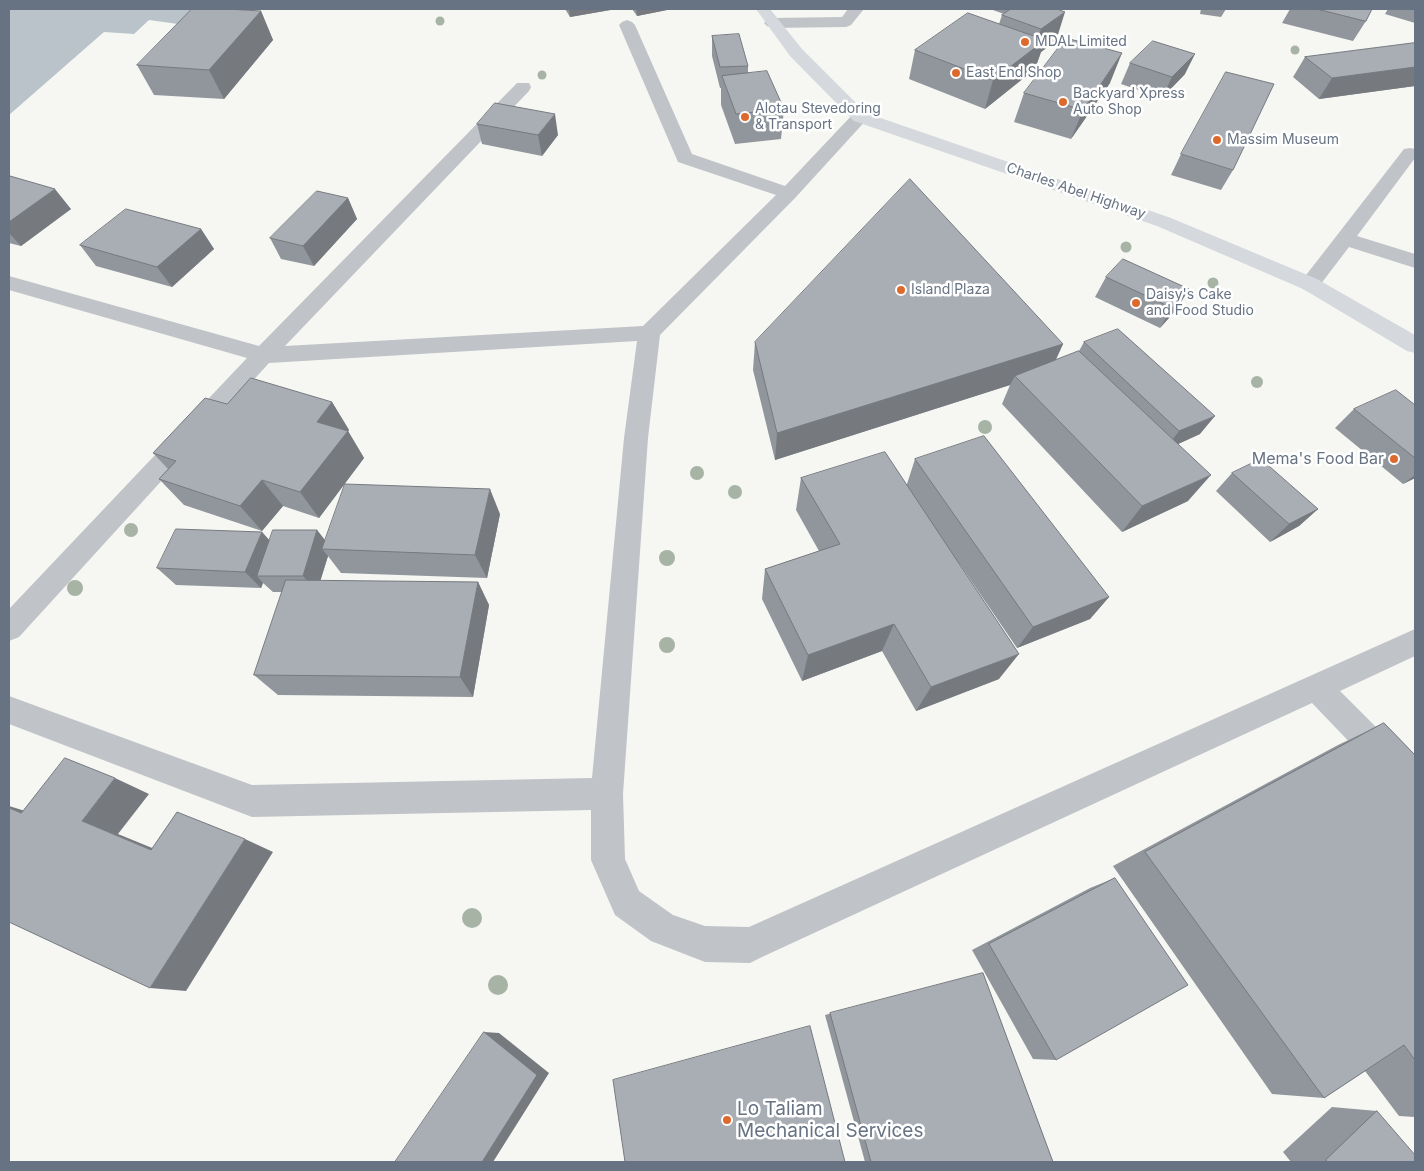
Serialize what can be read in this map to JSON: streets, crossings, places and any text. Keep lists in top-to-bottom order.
{
  "streets": {
    "main road": ["Charles Abel Highway"]
  },
  "places": [
    "MDAL Limited",
    "East End Shop",
    "Backyard Xpress Auto Shop",
    "Alotau Stevedoring & Transport",
    "Massim Museum",
    "Island Plaza",
    "Daisy's Cake and Food Studio",
    "Mema's Food Bar",
    "Lo Taliam Mechanical Services"
  ]
}
